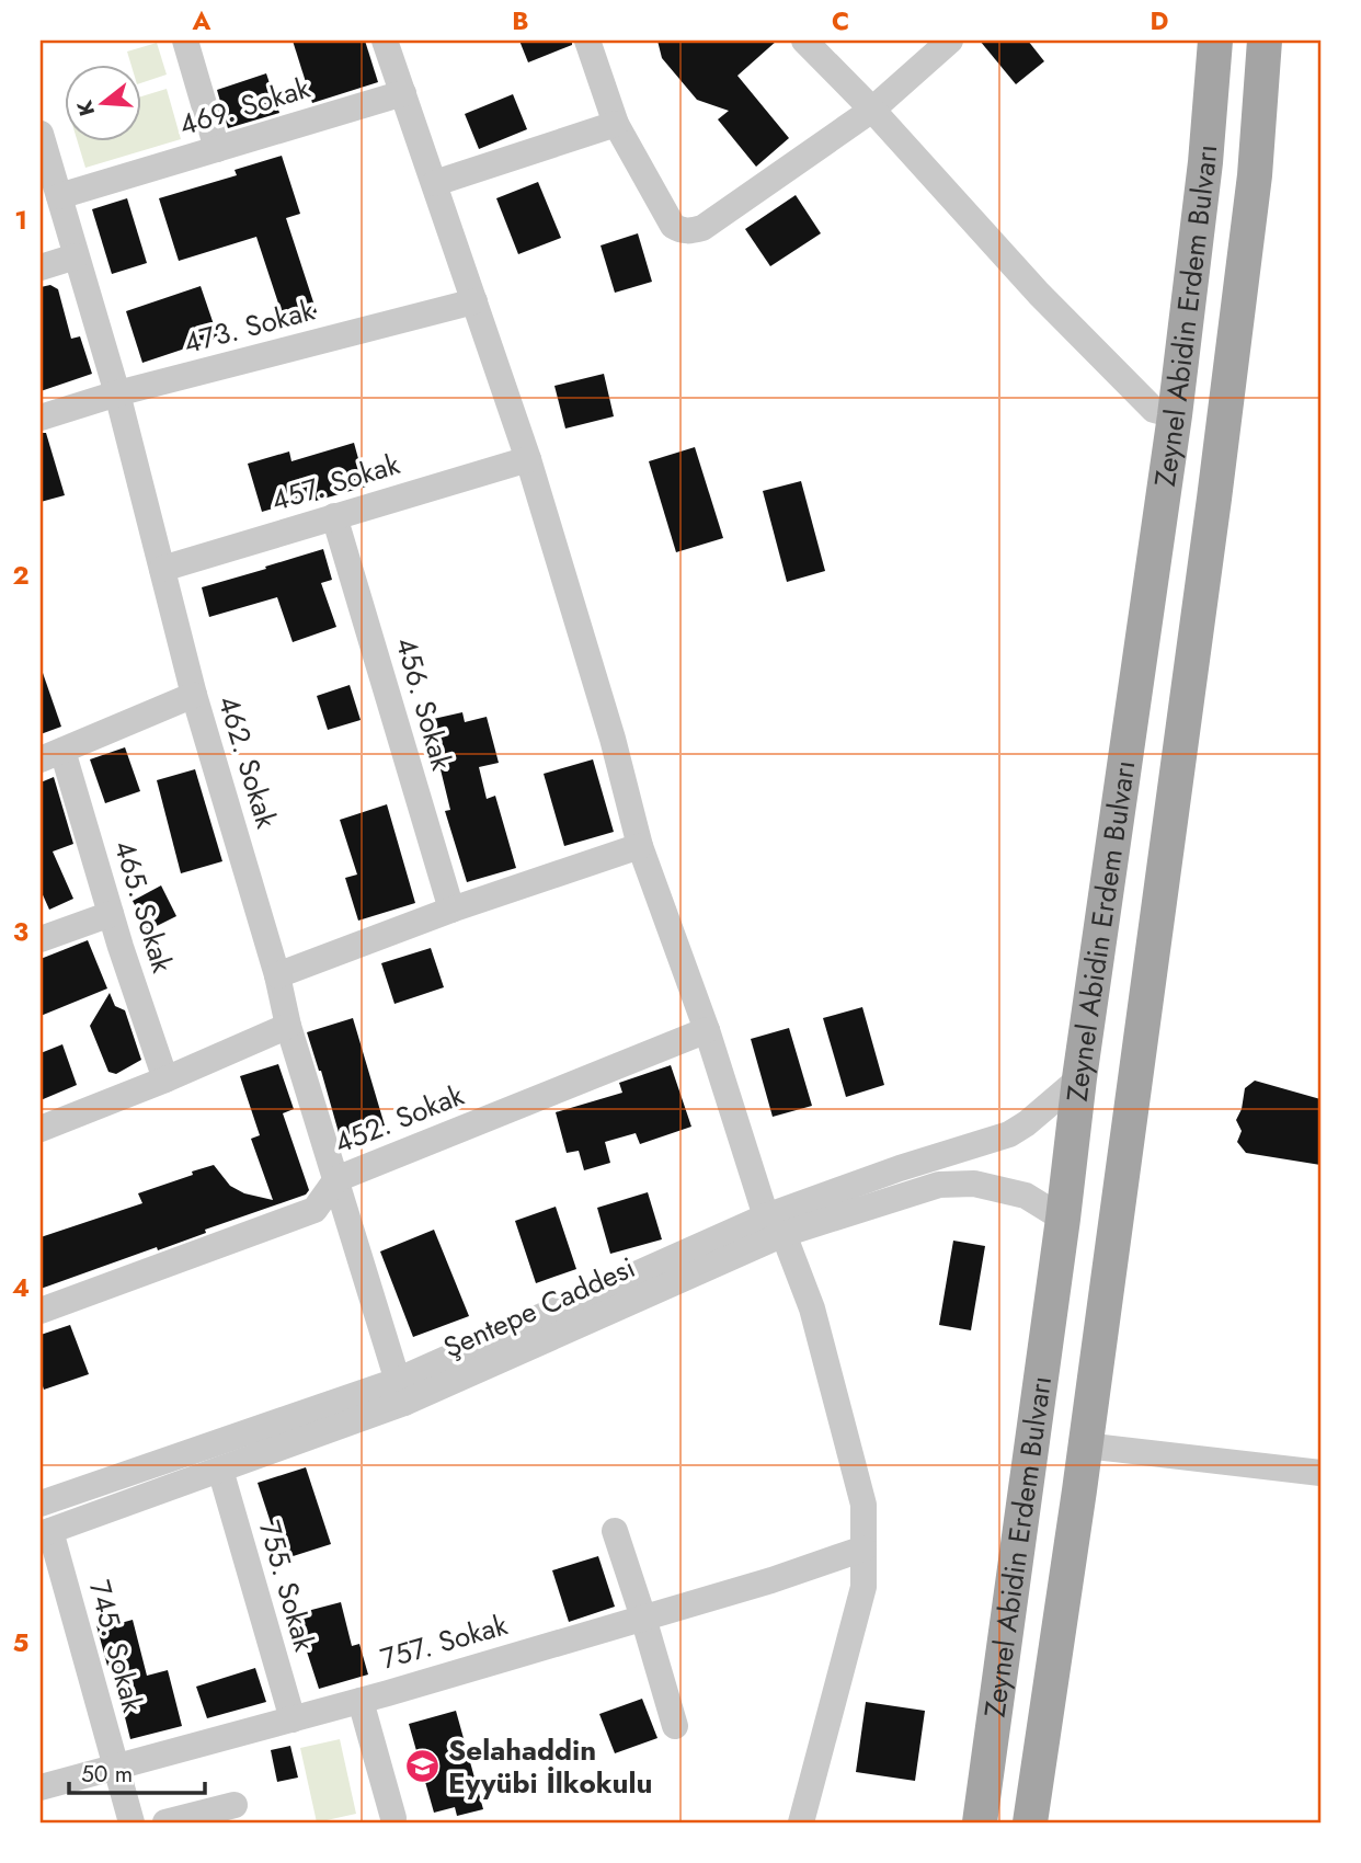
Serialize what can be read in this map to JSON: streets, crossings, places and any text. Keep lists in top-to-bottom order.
{
  "streets": {
    "main road": ["Zeynel Abidin Erdem Bulvarı"],
    "street": [
      "469. Sokak",
      "473. Sokak",
      "457. Sokak",
      "456. Sokak",
      "462. Sokak",
      "465. Sokak",
      "452. Sokak",
      "Şentepe Caddesi",
      "755. Sokak",
      "757. Sokak",
      "745. Sokak"
    ]
  },
  "crossings": [
    ["469. Sokak", "462. Sokak"],
    ["Zeynel Abidin Erdem Bulvarı", "Şentepe Caddesi"],
    ["473. Sokak", "462. Sokak"],
    ["457. Sokak", "456. Sokak"],
    ["457. Sokak", "462. Sokak"],
    ["462. Sokak", "452. Sokak"],
    ["462. Sokak", "Şentepe Caddesi"],
    ["Şentepe Caddesi", "755. Sokak"],
    ["Şentepe Caddesi", "745. Sokak"],
    ["755. Sokak", "757. Sokak"],
    ["757. Sokak", "745. Sokak"]
  ],
  "places": {
    "school or university": ["Selahaddin Eyyübi İlkokulu"]
  },
  "scale_bar": "50 m",
  "north": "left",
  "grid": {
    "columns": [
      "A",
      "B",
      "C",
      "D"
    ],
    "rows": [
      "1",
      "2",
      "3",
      "4",
      "5"
    ]
  }
}
